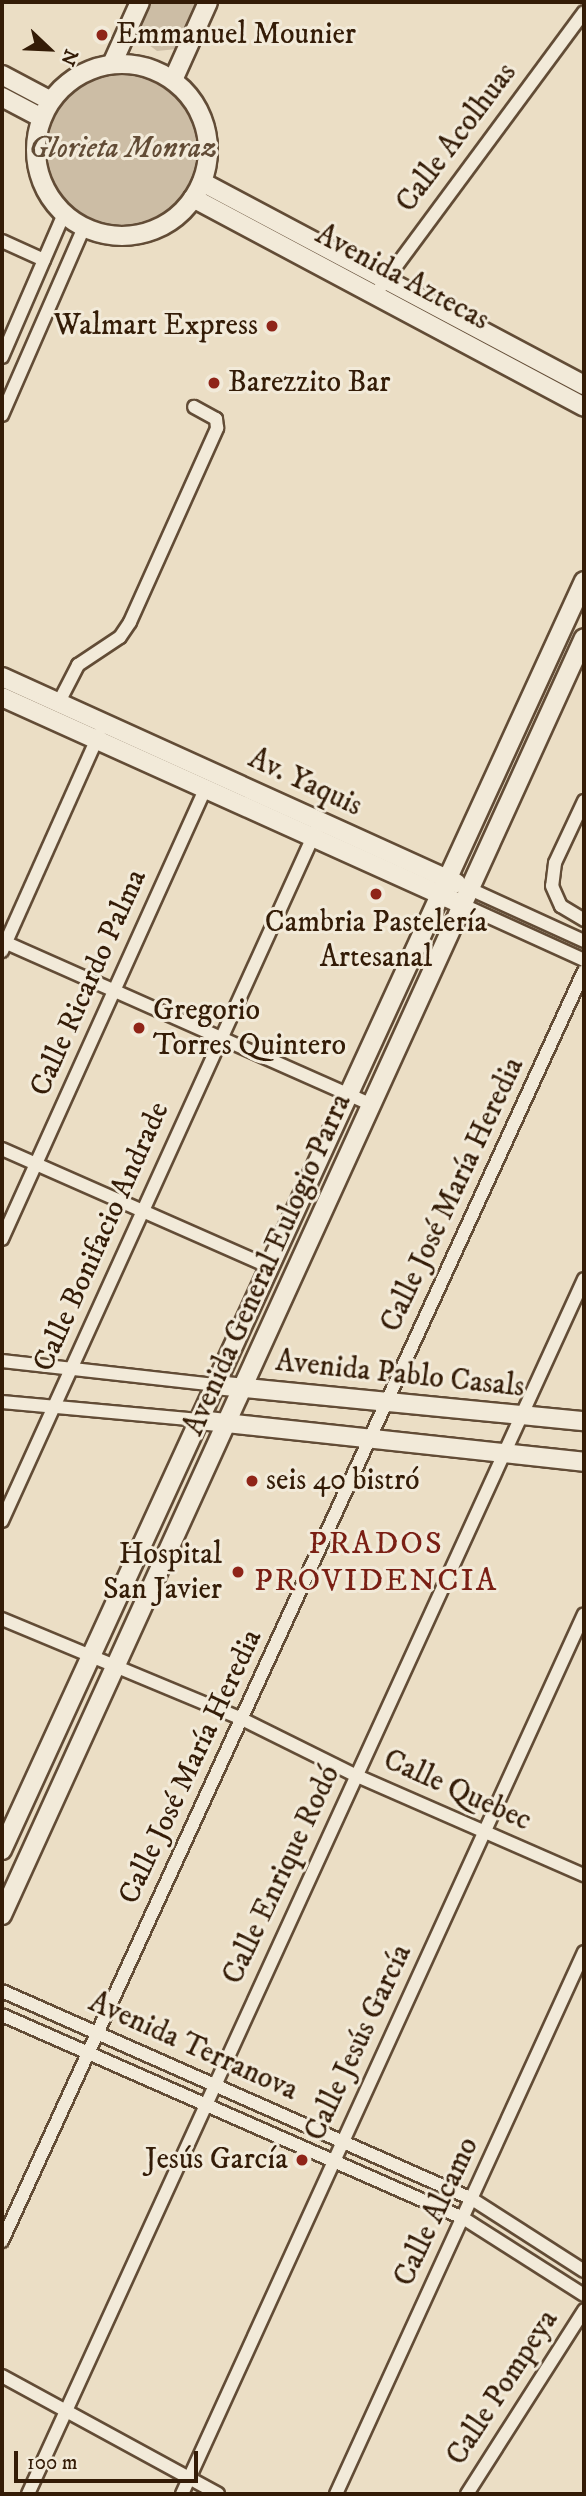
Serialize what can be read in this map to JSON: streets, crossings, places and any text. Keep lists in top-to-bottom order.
{
  "streets": {
    "street": [
      "Calle Acolhuas",
      "Avenida Aztecas",
      "Av. Yaquis",
      "Calle Ricardo Palma",
      "Calle José María Heredia",
      "Calle Bonifacio Andrade",
      "Avenida General Eulogio Parra",
      "Avenida Pablo Casals",
      "Calle Quebec",
      "Calle Enrique Rodó",
      "Calle Jesús García",
      "Avenida Terranova",
      "Calle Alcamo",
      "Calle Pompeya"
    ]
  },
  "crossings": [
    ["Calle Acolhuas", "Avenida Aztecas"],
    ["Av. Yaquis", "Calle Ricardo Palma"],
    ["Av. Yaquis", "Calle Bonifacio Andrade"],
    ["Av. Yaquis", "Avenida General Eulogio Parra"],
    ["Calle José María Heredia", "Avenida Pablo Casals"],
    ["Calle José María Heredia", "Calle Quebec"],
    ["Calle José María Heredia", "Avenida Terranova"],
    ["Calle Bonifacio Andrade", "Avenida Pablo Casals"],
    ["Avenida General Eulogio Parra", "Avenida Pablo Casals"],
    ["Avenida General Eulogio Parra", "Calle Quebec"],
    ["Avenida Pablo Casals", "Calle Enrique Rodó"],
    ["Calle Quebec", "Calle Enrique Rodó"],
    ["Calle Quebec", "Calle Jesús García"],
    ["Calle Enrique Rodó", "Avenida Terranova"],
    ["Calle Jesús García", "Avenida Terranova"],
    ["Avenida Terranova", "Calle Alcamo"]
  ],
  "districts": ["PRADOS PROVIDENCIA"],
  "parks": ["Glorieta Monraz"],
  "places": [
    "Emmanuel Mounier",
    "Walmart Express",
    "Barezzito Bar",
    "Cambria Pastelería Artesanal",
    "Gregorio Torres Quintero",
    "seis 40 bistró",
    "Hospital San Javier",
    "Jesús García"
  ],
  "scale_bar": "100 m",
  "north": "bottom right"
}
